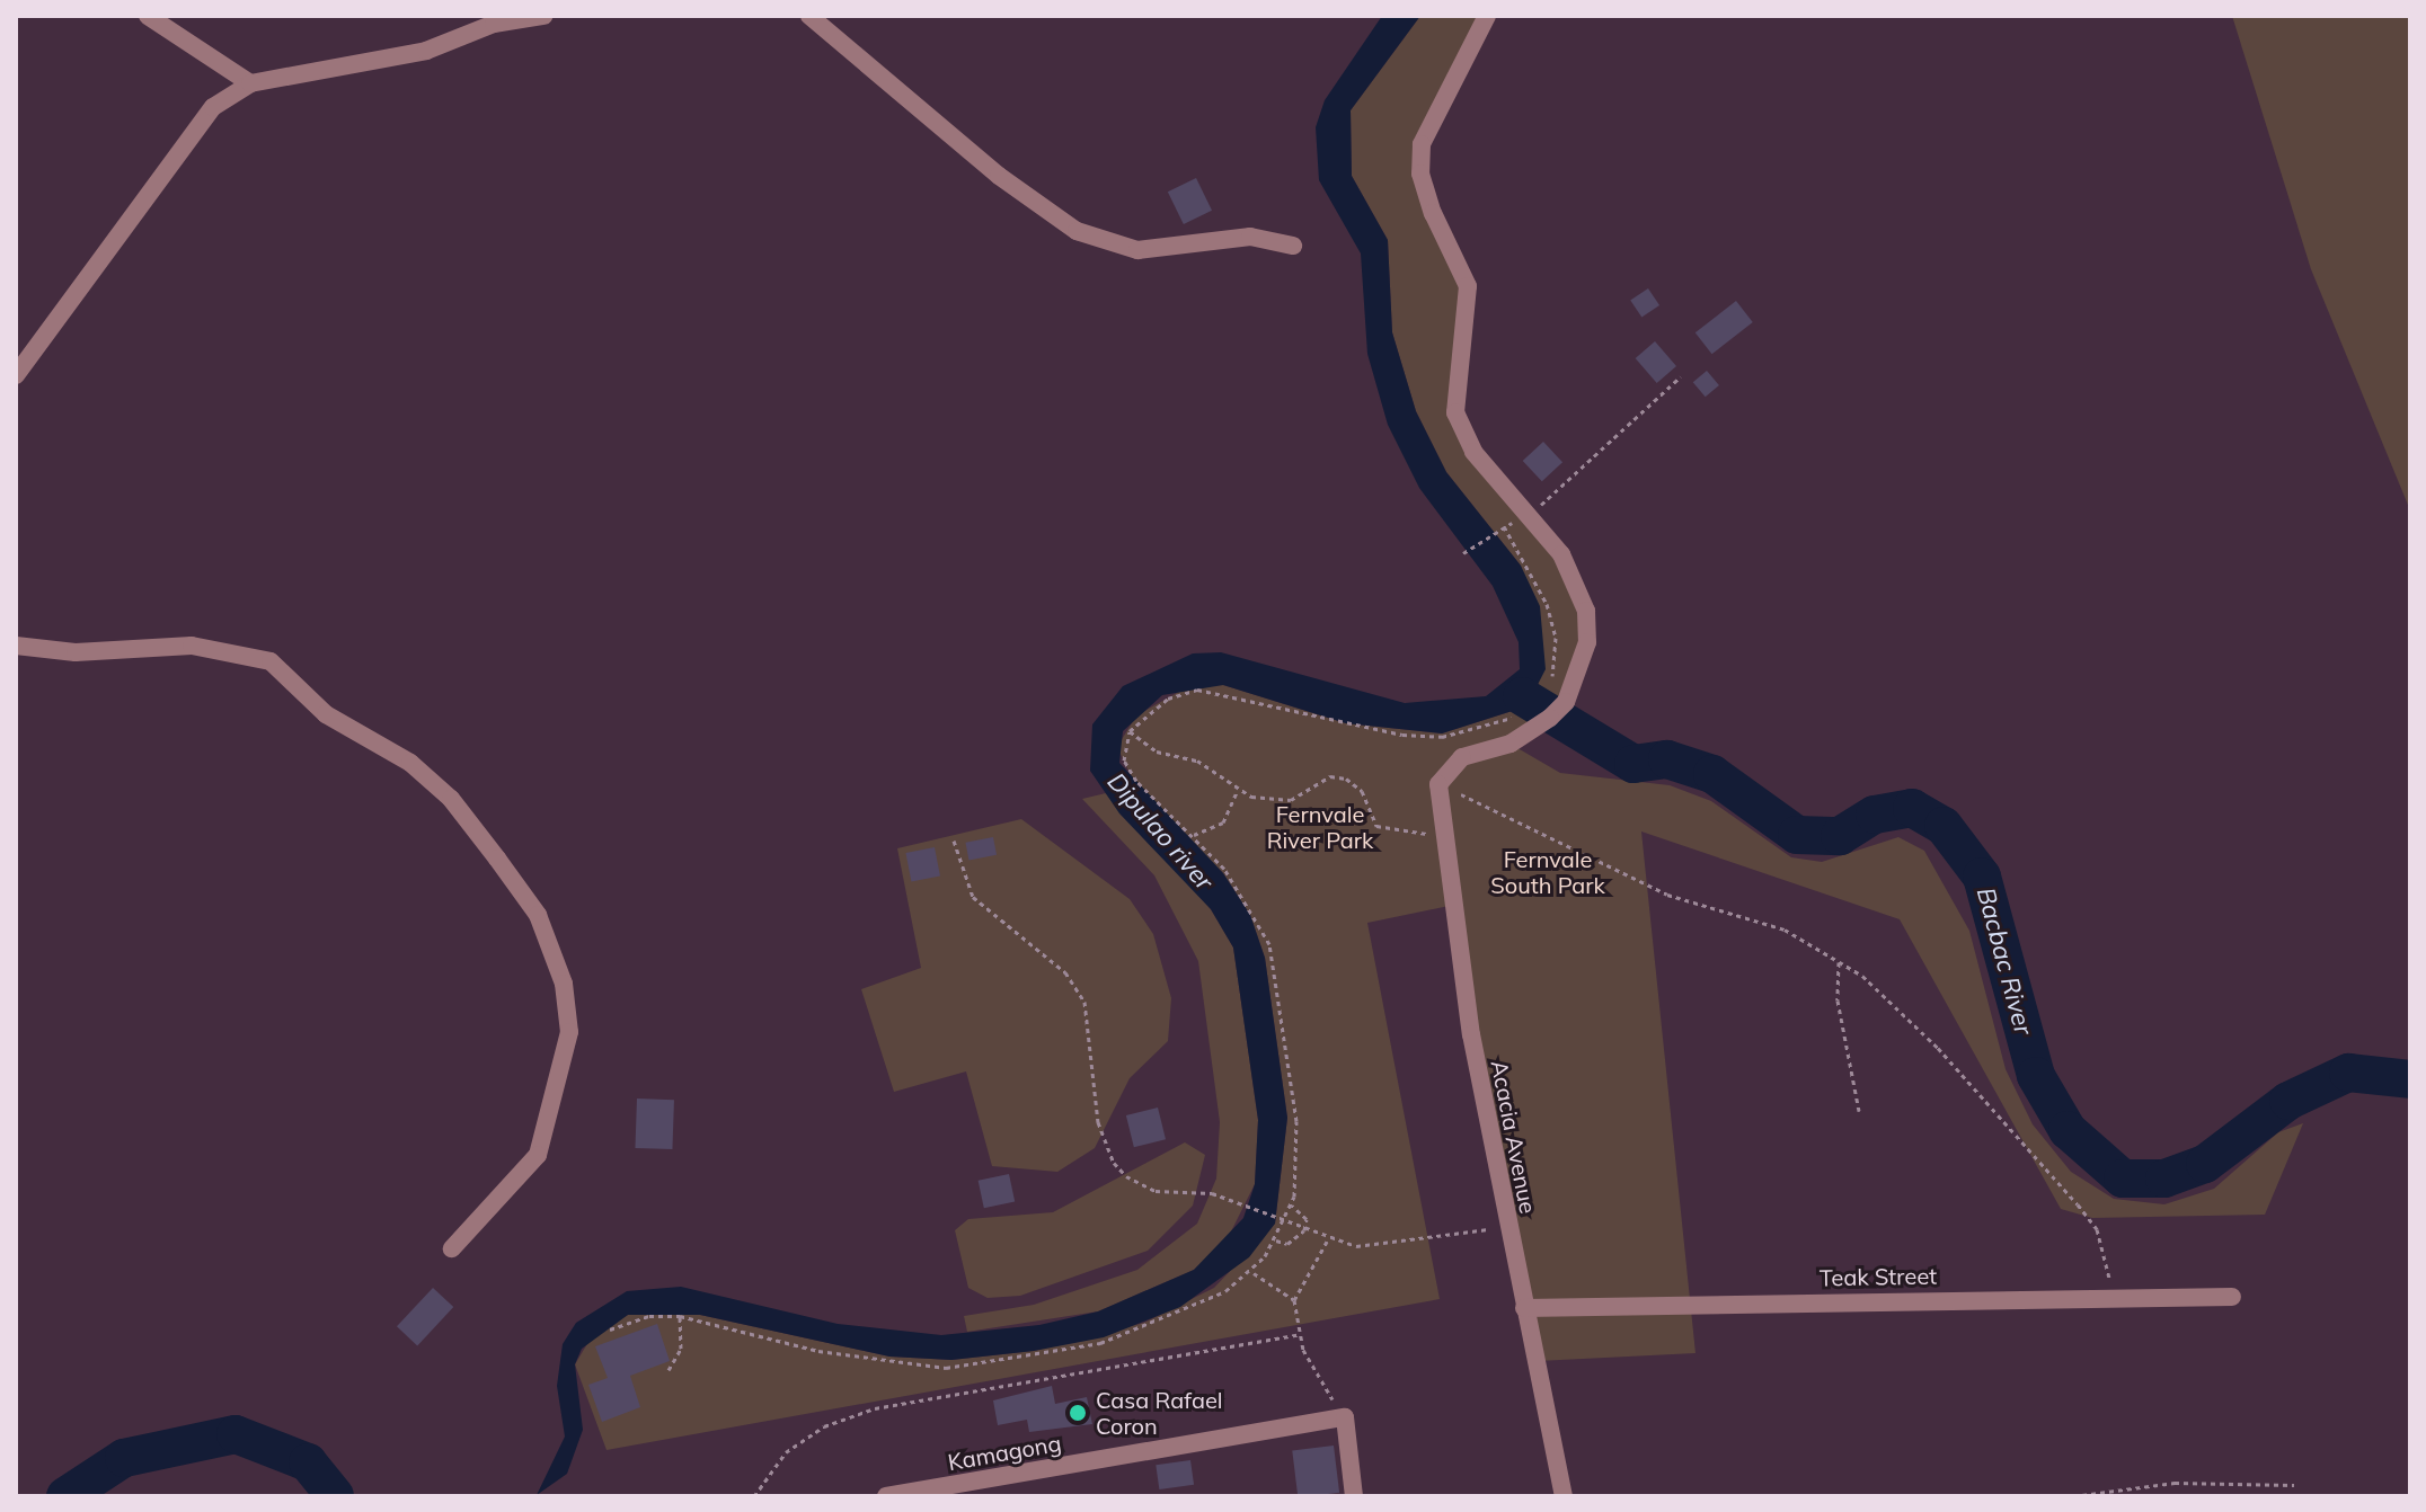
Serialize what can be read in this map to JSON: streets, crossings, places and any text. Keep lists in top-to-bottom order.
{
  "streets": {
    "street": ["Acacia Avenue", "Teak Street", "Kamagong"]
  },
  "crossings": [
    ["Acacia Avenue", "Teak Street"]
  ],
  "water": ["Dipulao river", "Bacbac River"],
  "parks": ["Fernvale River Park", "Fernvale South Park"],
  "places": ["Casa Rafael Coron"]
}
